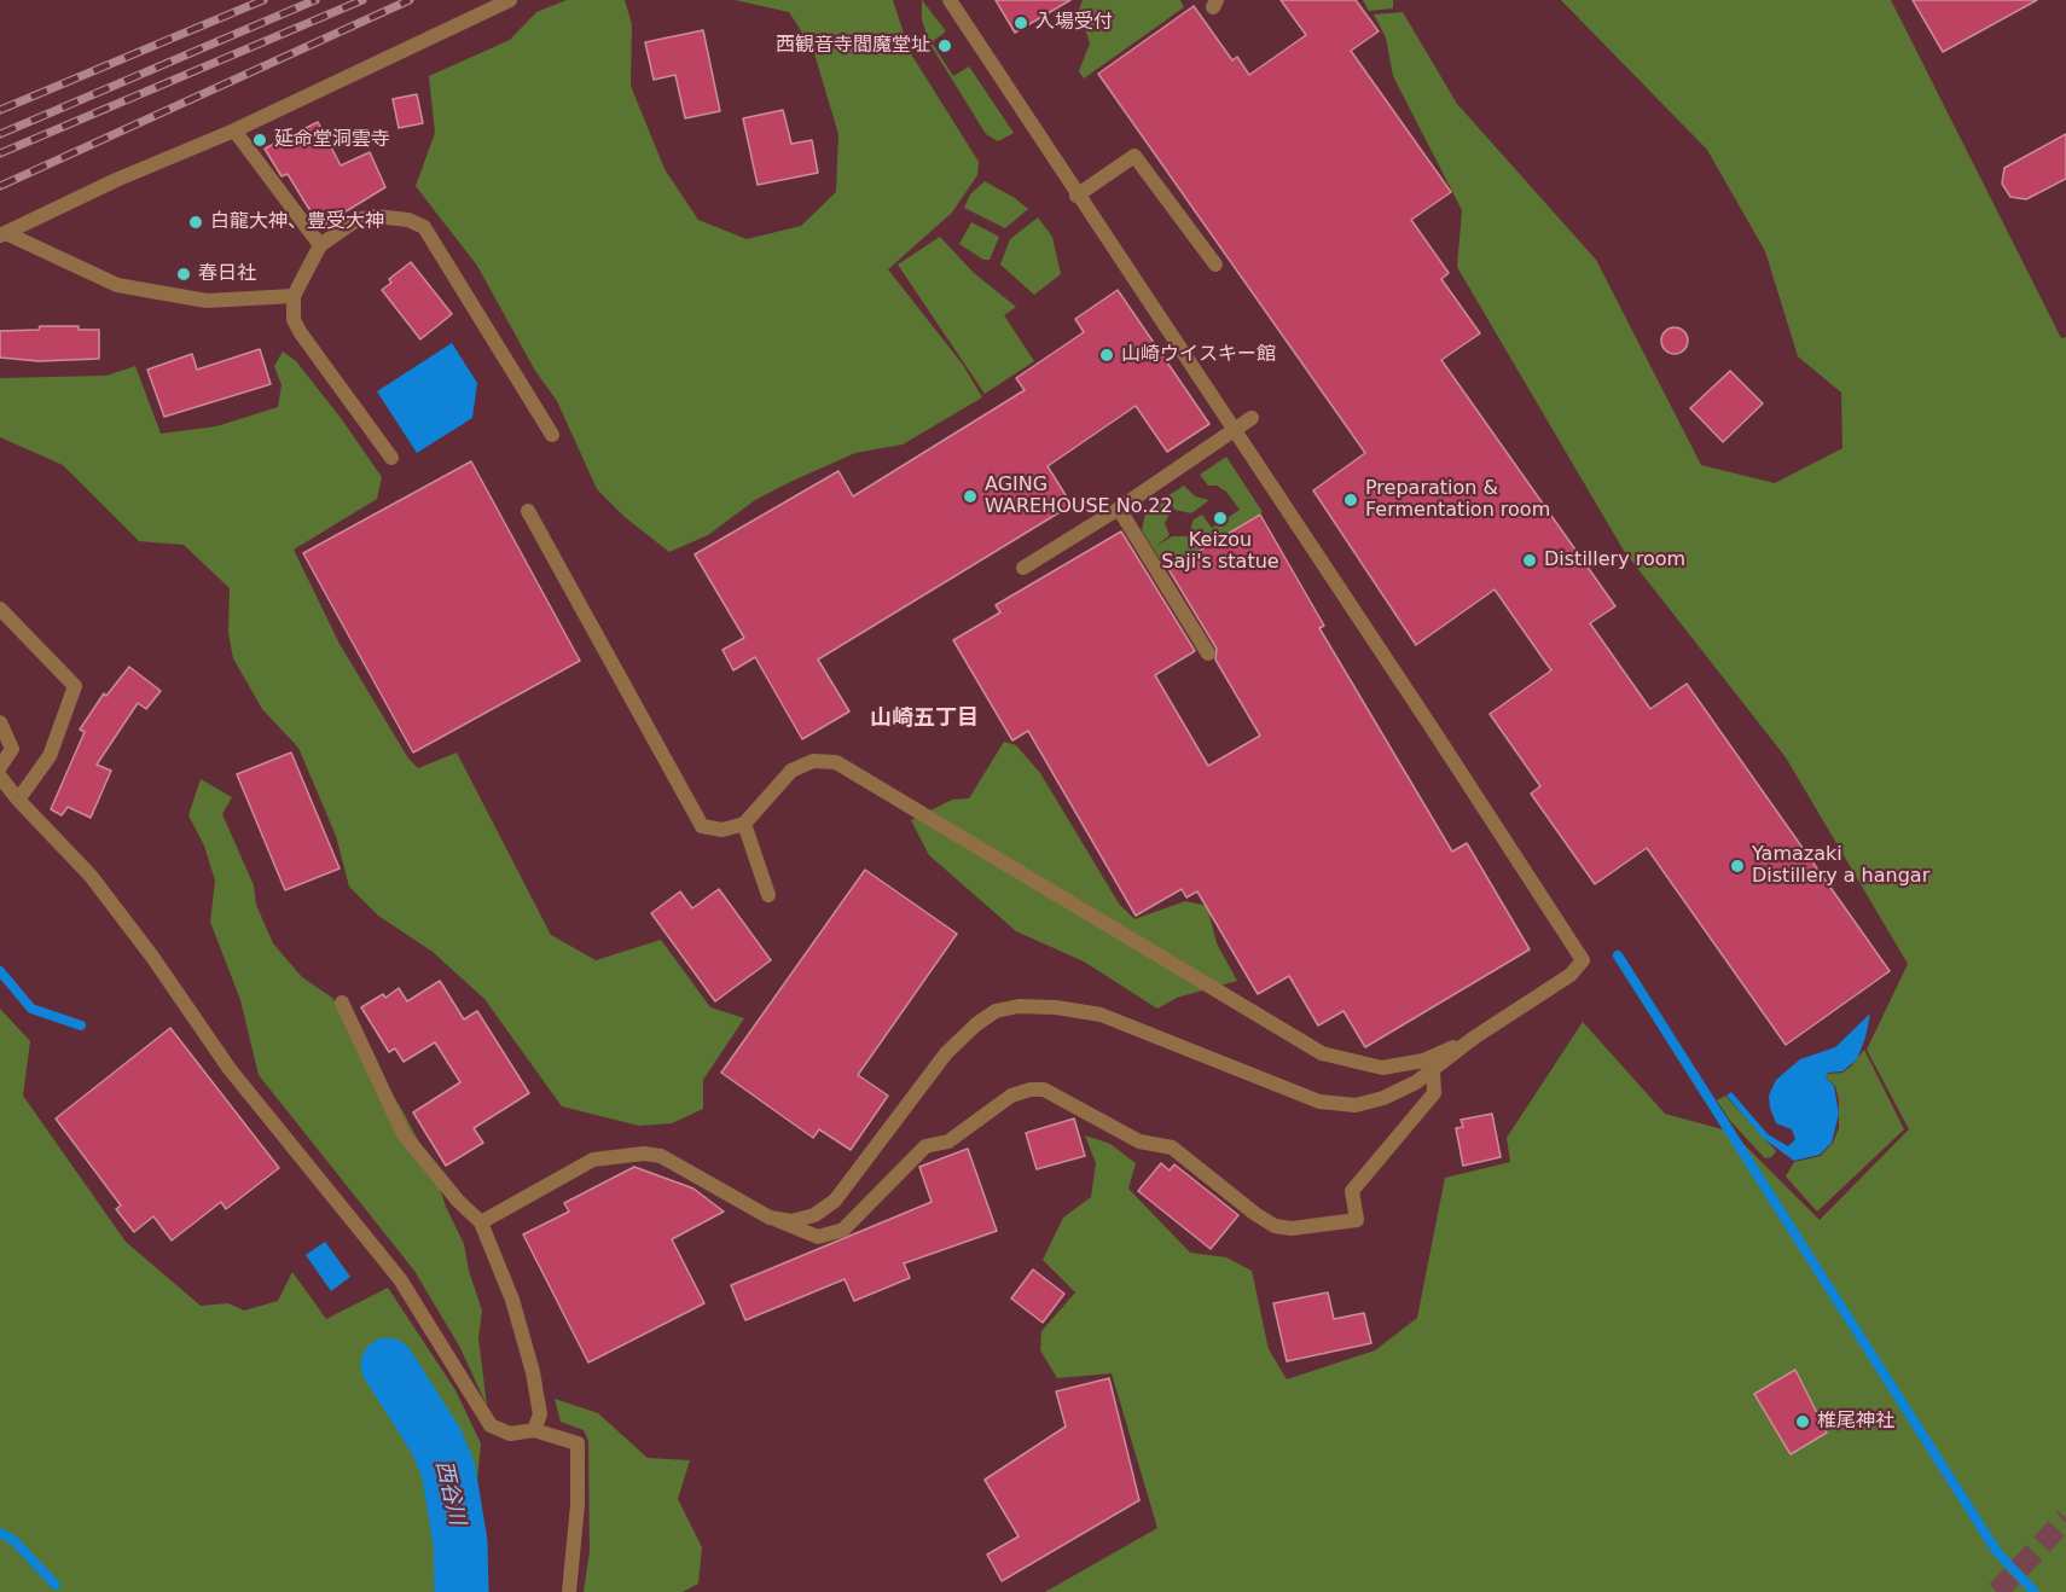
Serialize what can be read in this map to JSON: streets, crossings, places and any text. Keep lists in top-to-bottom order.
{
  "districts": ["山崎五丁目"],
  "water": ["西谷川"],
  "places": [
    "入場受付",
    "西観音寺閻魔堂址",
    "延命堂洞雲寺",
    "白龍大神、豊受大神",
    "春日社",
    "山崎ウイスキー館",
    "AGING WAREHOUSE No.22",
    "Preparation & Fermentation room",
    "Keizou Saji's statue",
    "Distillery room",
    "Yamazaki Distillery a hangar",
    "椎尾神社"
  ]
}
